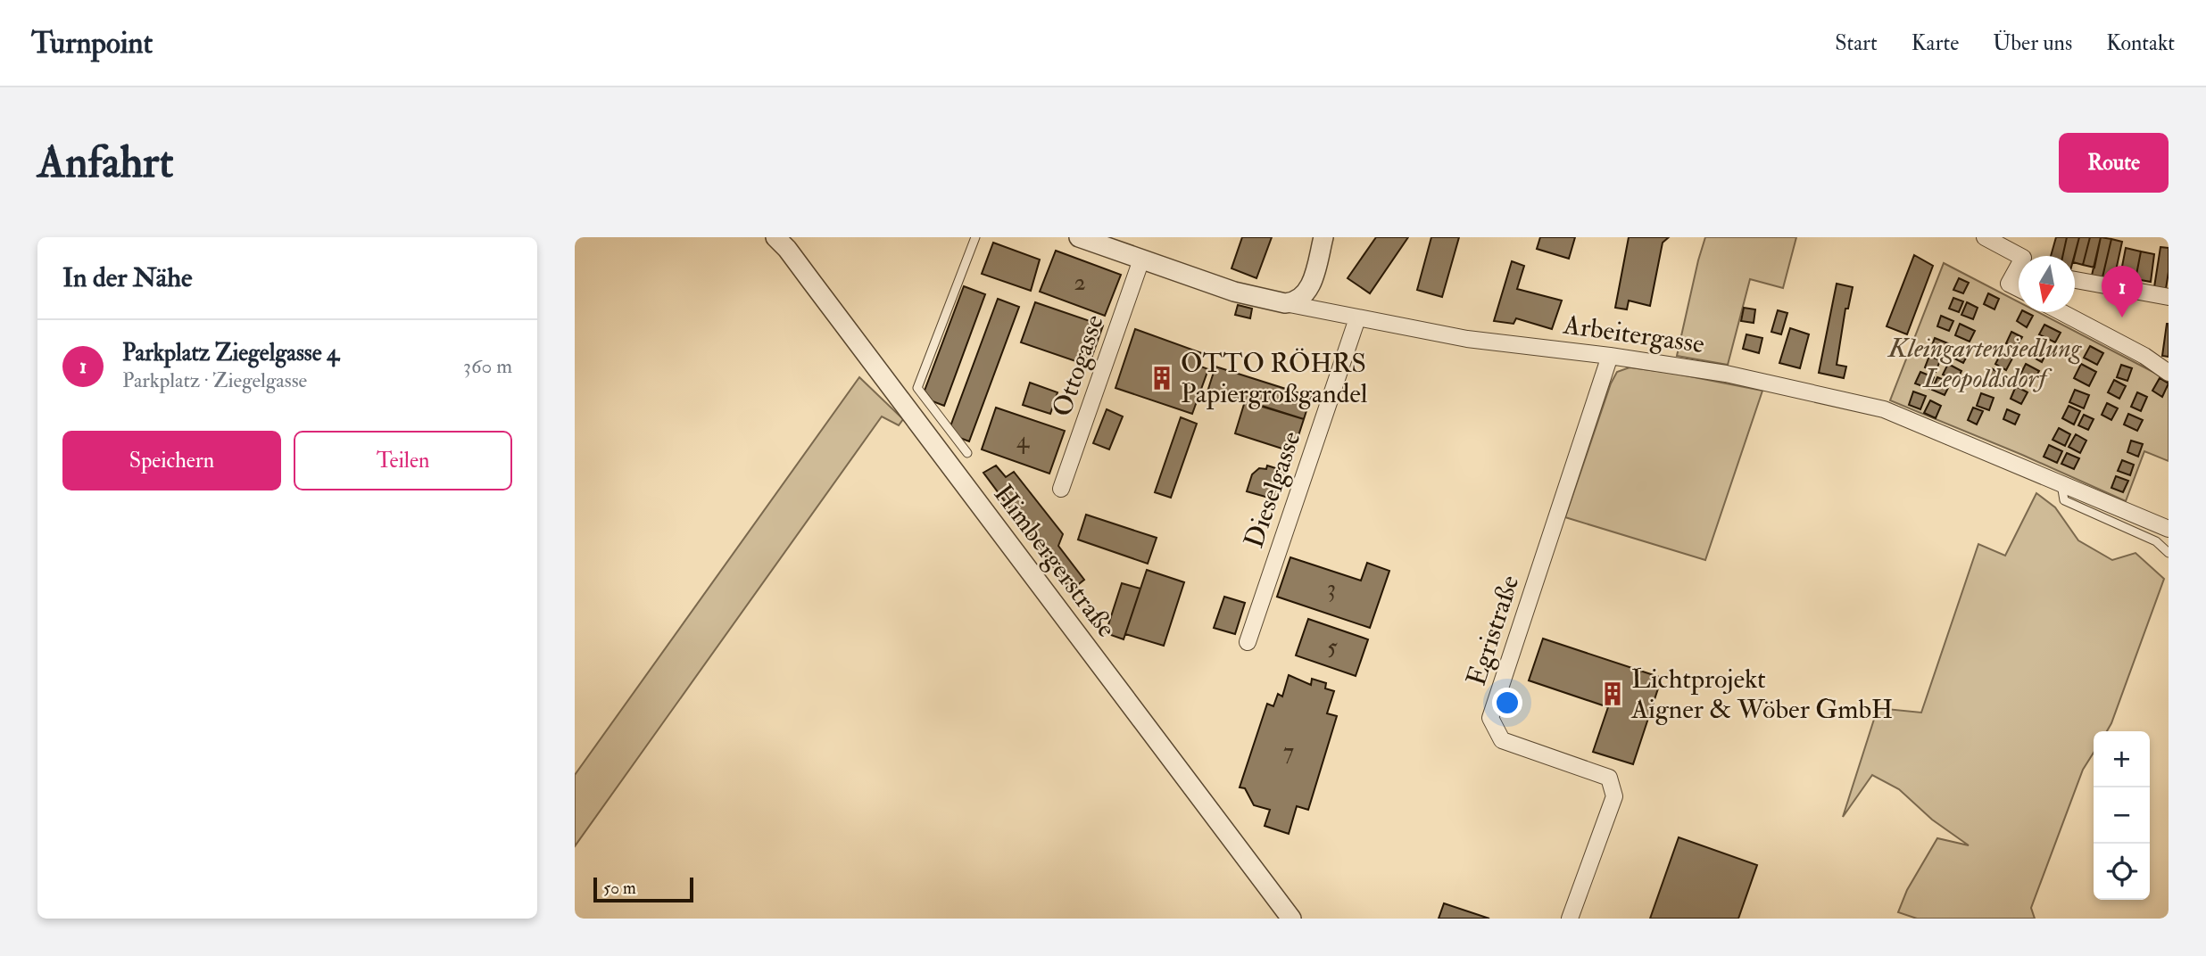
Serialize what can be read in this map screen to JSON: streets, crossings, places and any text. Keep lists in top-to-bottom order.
{
  "streets": {
    "street": [
      "Arbeitergasse",
      "Ottogasse",
      "Dieselgasse",
      "Himbergerstraße",
      "Egristraße"
    ]
  },
  "crossings": [
    ["Arbeitergasse", "Ottogasse"],
    ["Arbeitergasse", "Dieselgasse"],
    ["Arbeitergasse", "Egristraße"]
  ],
  "parks": ["Kleingartensiedlung Leopoldsdorf"],
  "places": {
    "building": ["OTTO RÖHRS Papiergroßgandel", "Lichtprojekt Aigner & Wöber GmbH"]
  },
  "house_numbers": [
    "2",
    "4",
    "3",
    "5",
    "7"
  ],
  "scale_bar": "50 m",
  "north": "bottom",
  "page": {
    "header": "Turnpoint",
    "nav": [
      "Start",
      "Karte",
      "Über uns",
      "Kontakt"
    ],
    "buttons": [
      "Route",
      ["Speichern", "Teilen"]
    ],
    "title": "Anfahrt",
    "heading": "In der Nähe",
    "pins": "1",
    "list": [
      {
        "mark": "1",
        "name": "Parkplatz Ziegelgasse 4",
        "note": "Parkplatz · Ziegelgasse",
        "value": "360 m"
      }
    ],
    "map_buttons": ["+", "−"],
    "scale": "50 m"
  }
}
